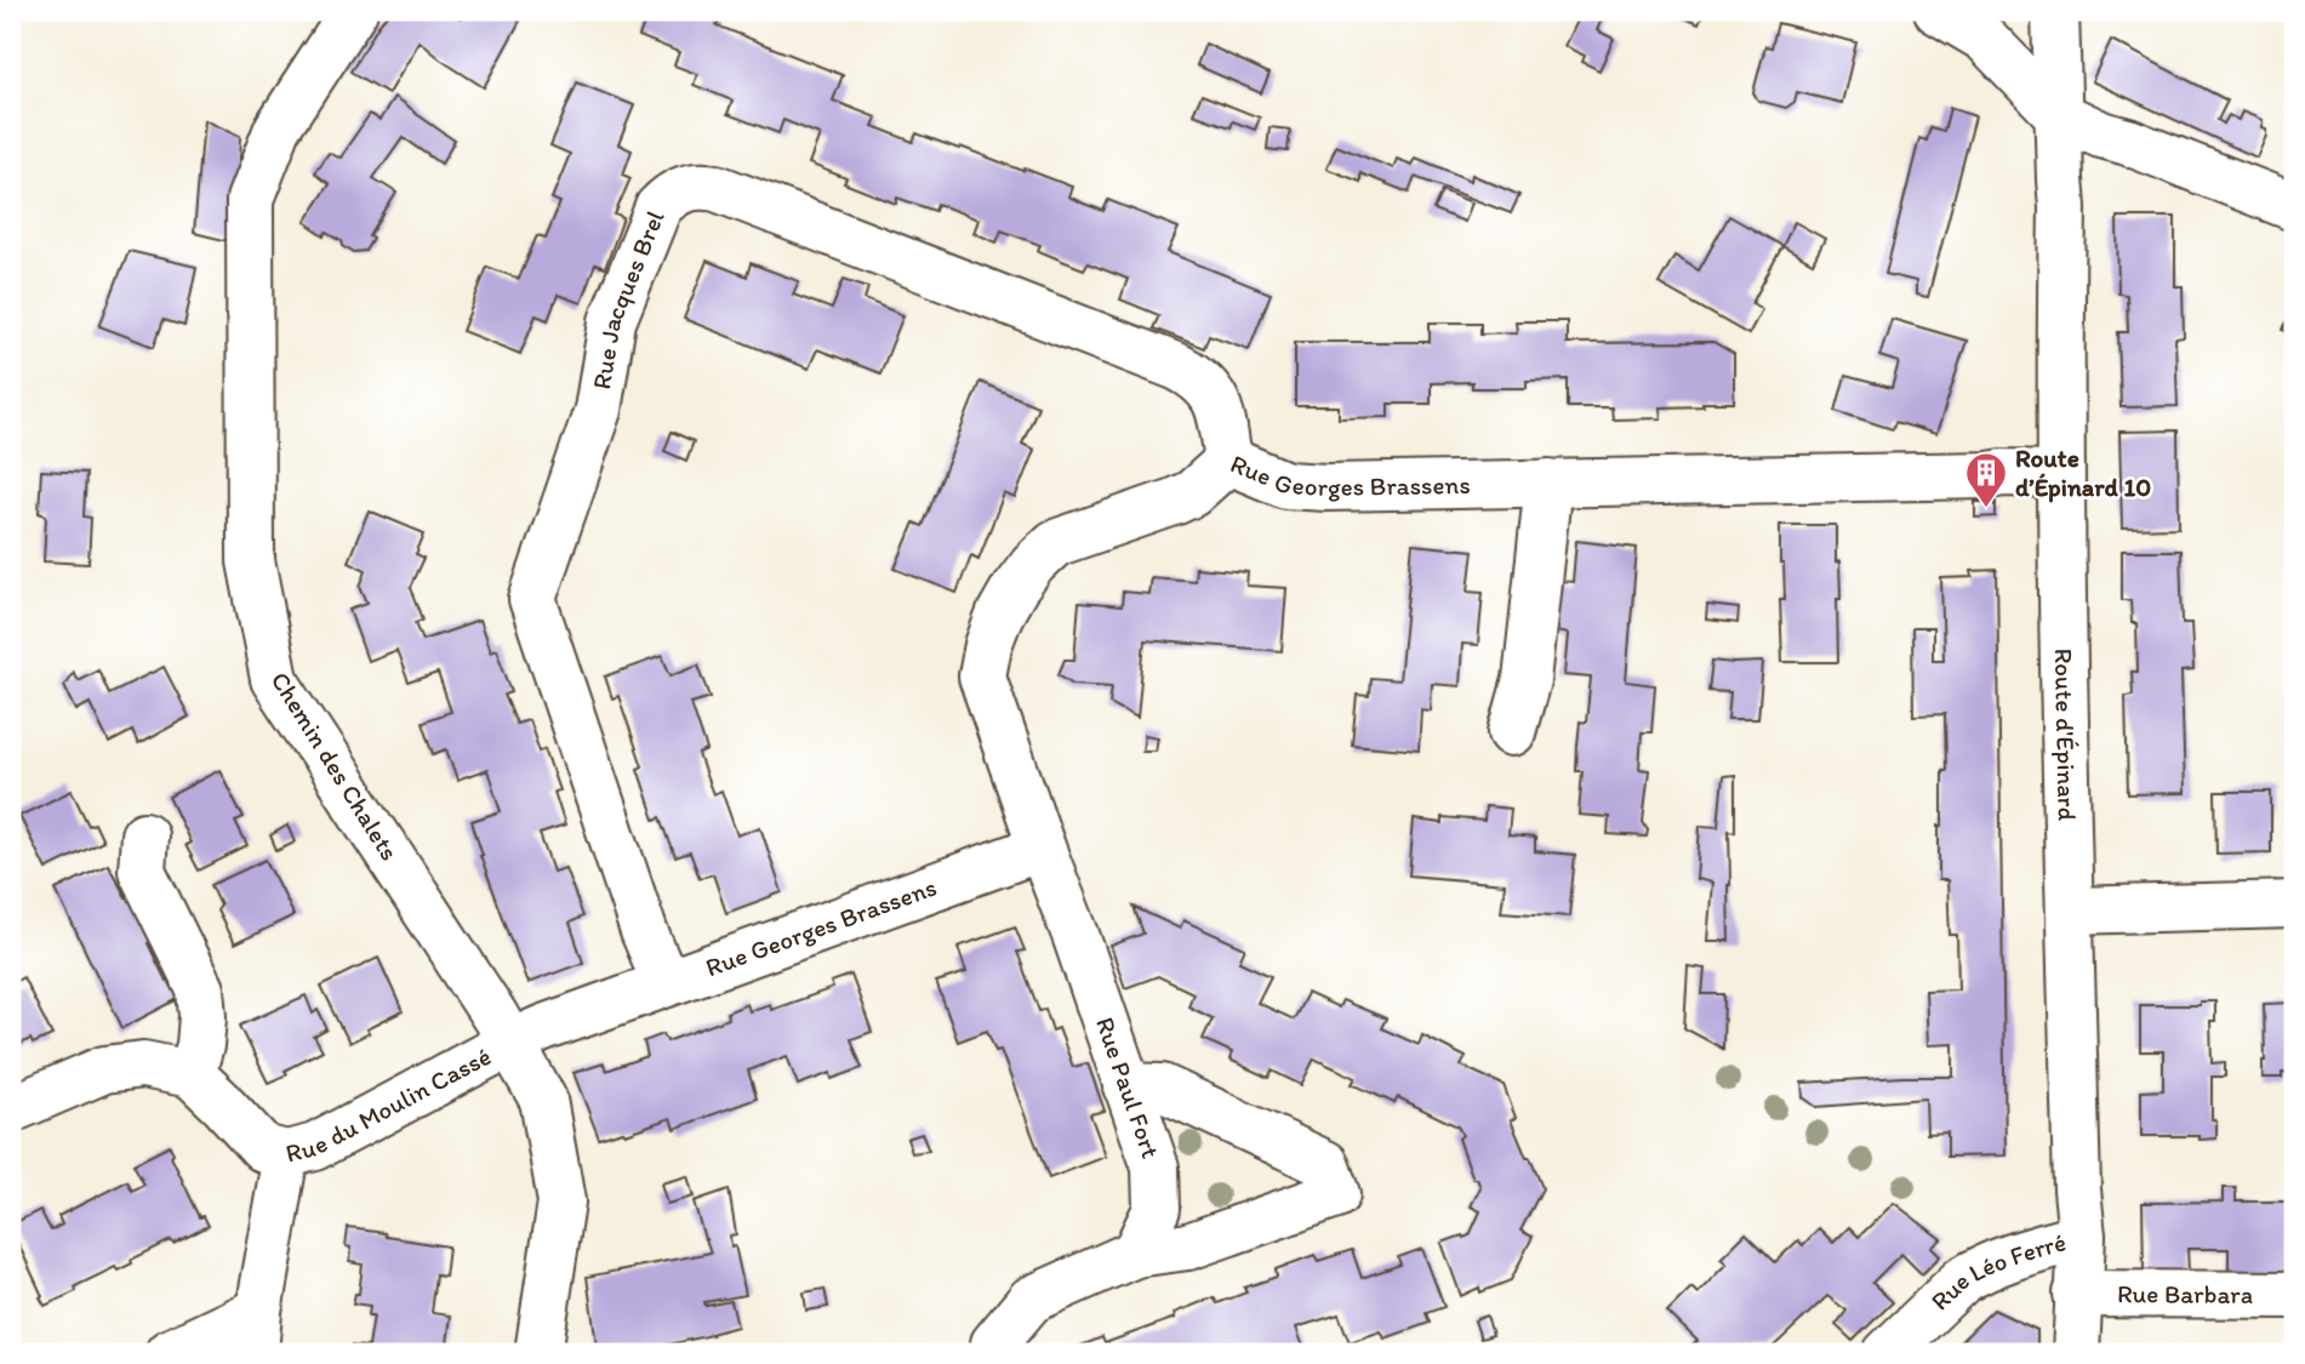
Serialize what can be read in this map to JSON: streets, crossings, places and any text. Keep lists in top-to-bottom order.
{
  "streets": {
    "street": [
      "Rue Jacques Brel",
      "Rue Georges Brassens",
      "Route d'Épinard",
      "Chemin des Chalets",
      "Rue Paul Fort",
      "Rue du Moulin Cassé",
      "Rue Léo Ferré",
      "Rue Barbara"
    ]
  },
  "crossings": [
    ["Rue Jacques Brel", "Rue Georges Brassens"],
    ["Rue Georges Brassens", "Route d'Épinard"],
    ["Rue Georges Brassens", "Chemin des Chalets"],
    ["Rue Georges Brassens", "Rue Paul Fort"],
    ["Rue Georges Brassens", "Rue du Moulin Cassé"],
    ["Route d'Épinard", "Rue Léo Ferré"],
    ["Route d'Épinard", "Rue Barbara"],
    ["Chemin des Chalets", "Rue du Moulin Cassé"]
  ],
  "places": {
    "building": ["Route d’Épinard 10"]
  }
}
